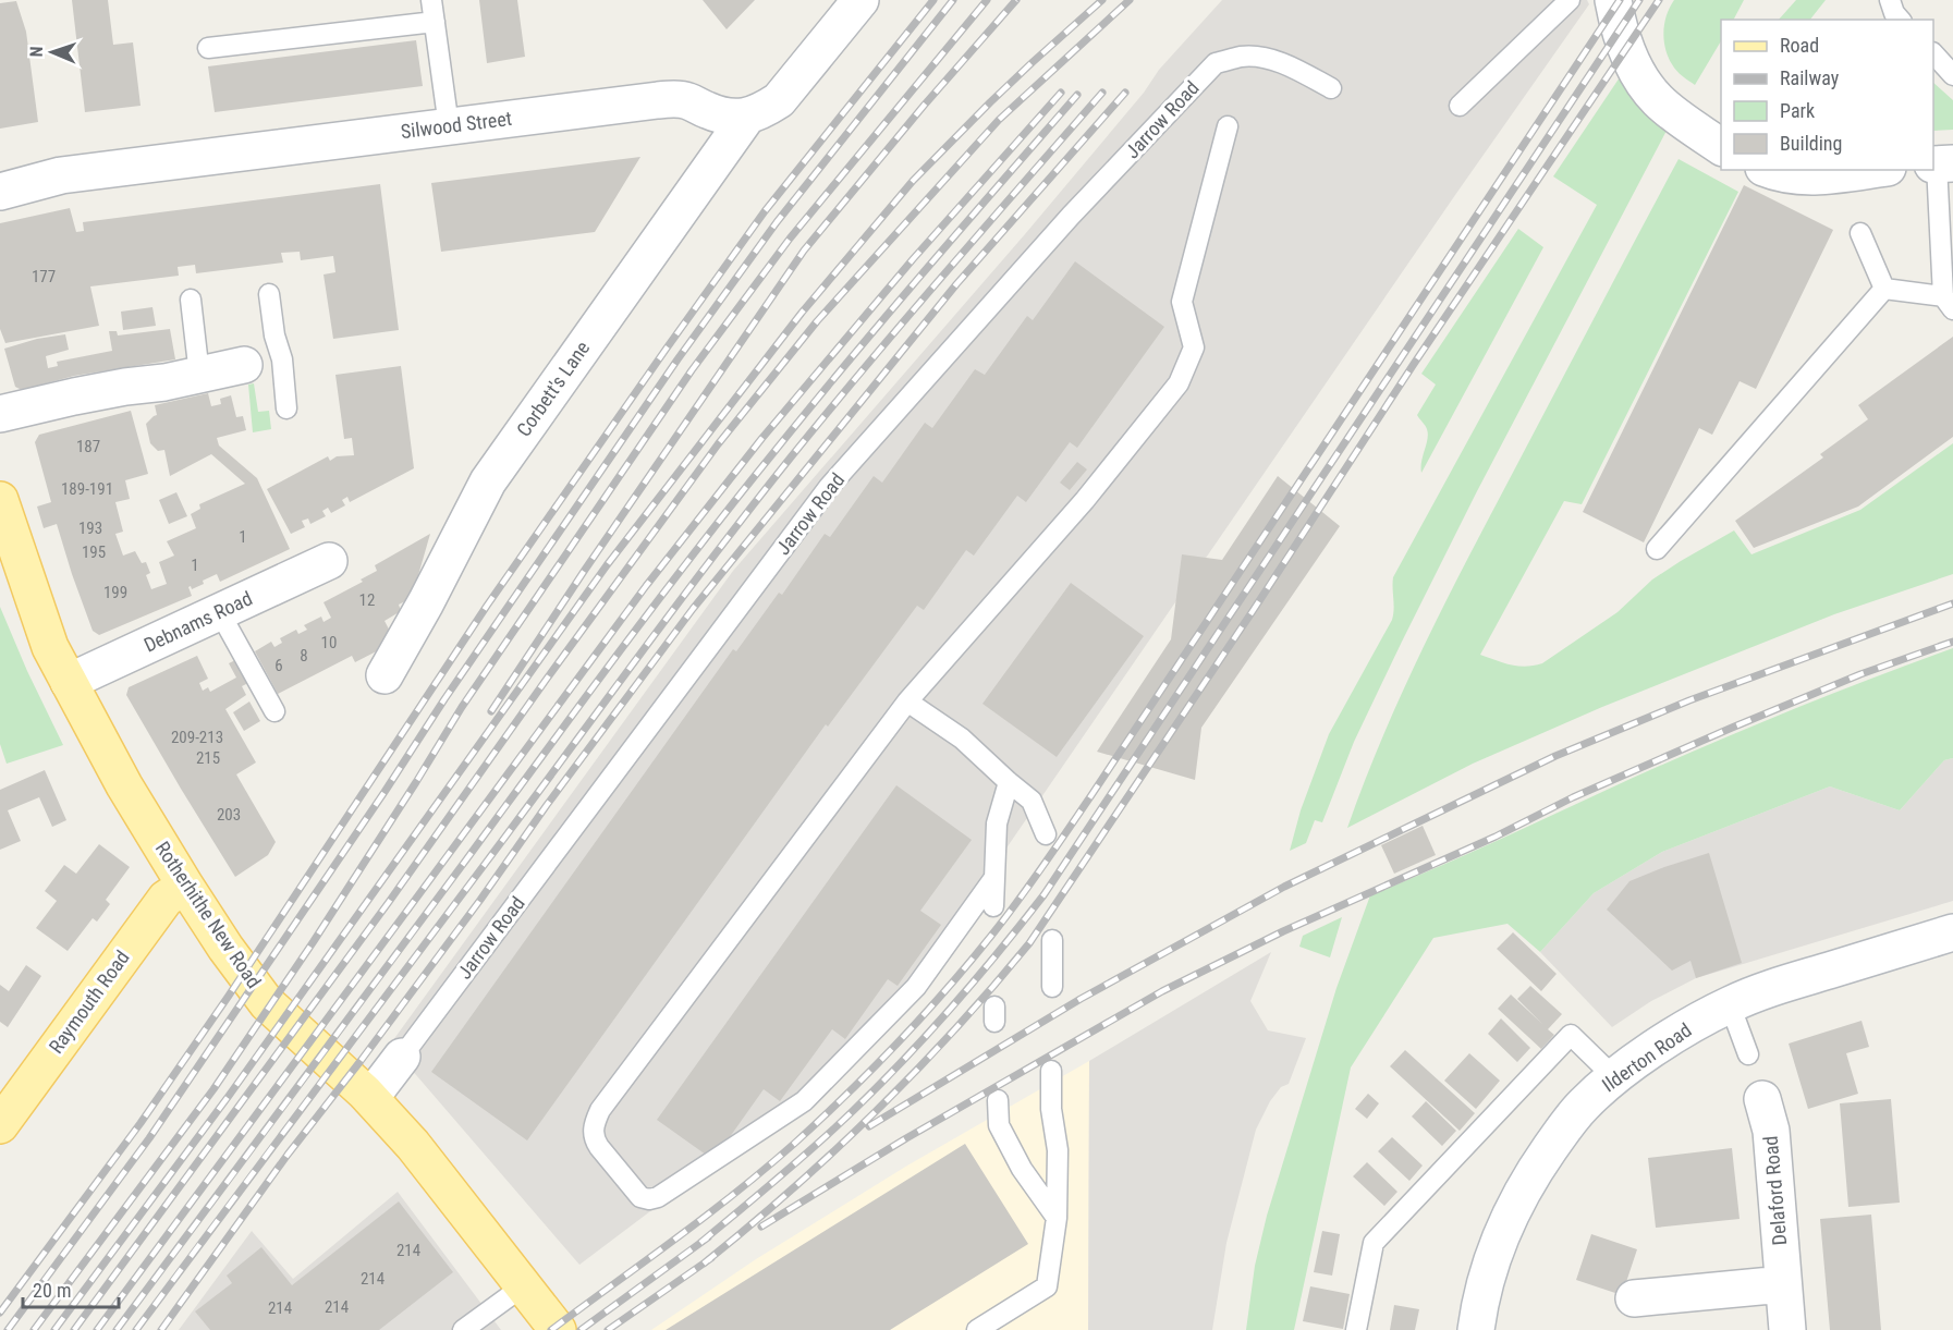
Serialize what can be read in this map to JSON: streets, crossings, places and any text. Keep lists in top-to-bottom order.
{
  "streets": {
    "main road": ["Rotherhithe New Road", "Raymouth Road"],
    "street": [
      "Jarrow Road",
      "Silwood Street",
      "Corbett's Lane",
      "Debnams Road",
      "Ilderton Road",
      "Delaford Road"
    ]
  },
  "crossings": [
    ["Jarrow Road", "Rotherhithe New Road"],
    ["Silwood Street", "Corbett's Lane"],
    ["Debnams Road", "Rotherhithe New Road"],
    ["Rotherhithe New Road", "Raymouth Road"]
  ],
  "house_numbers": [
    "177",
    "187",
    "189-191",
    "193",
    "1",
    "195",
    "1",
    "199",
    "12",
    "10",
    "8",
    "6",
    "209-213",
    "215",
    "203",
    "214",
    "214",
    "214",
    "214"
  ],
  "legend": [
    "Road",
    "Railway",
    "Park",
    "Building"
  ],
  "scale_bar": "20 m",
  "north": "left"
}
